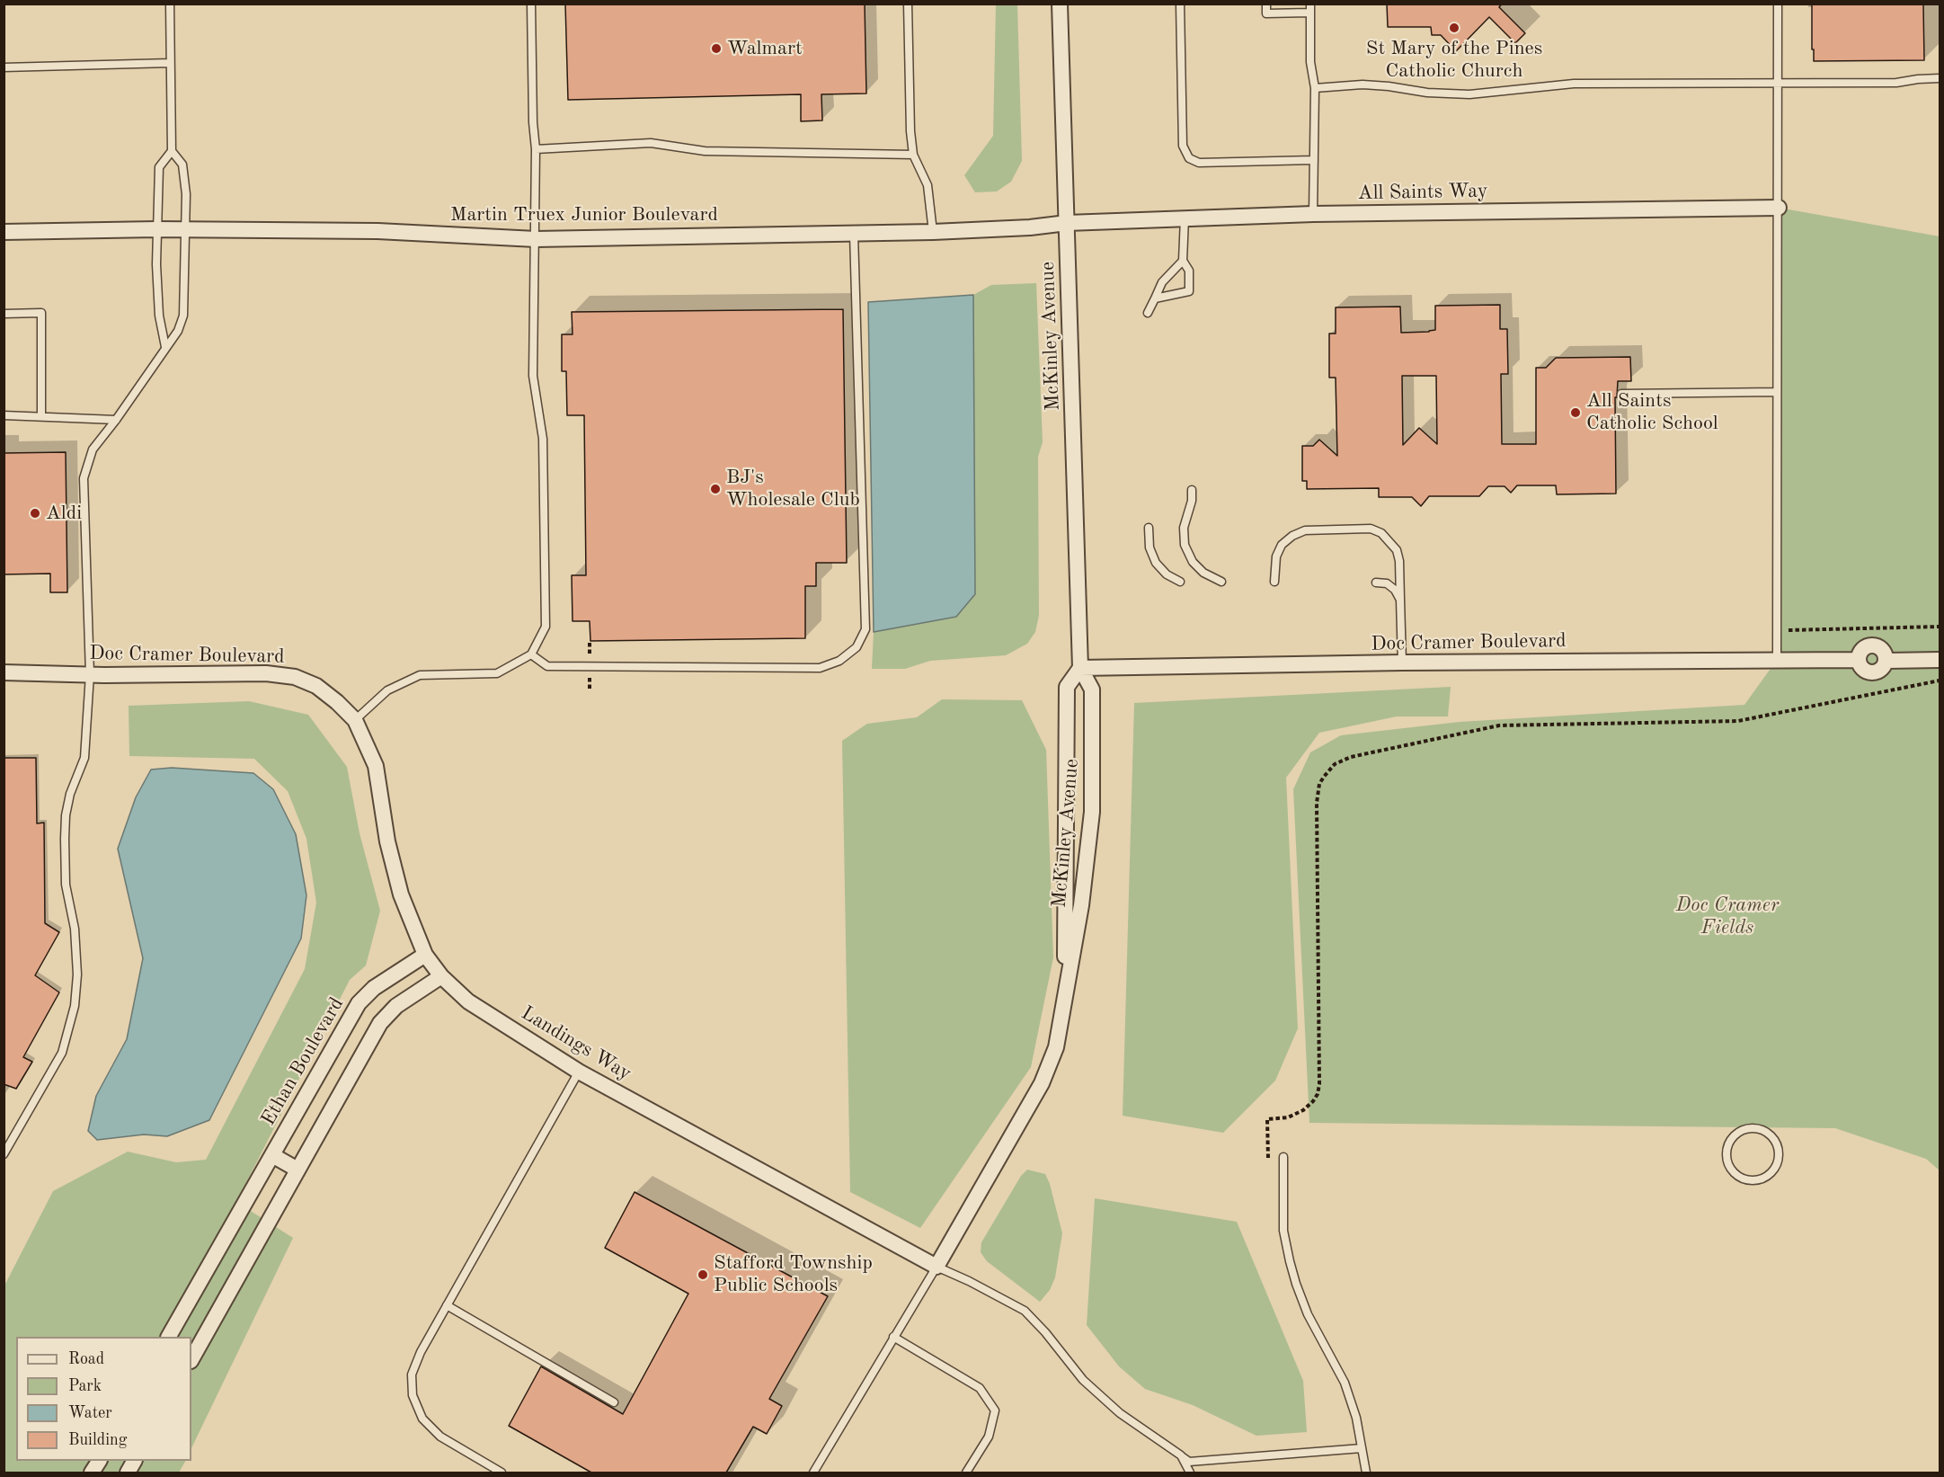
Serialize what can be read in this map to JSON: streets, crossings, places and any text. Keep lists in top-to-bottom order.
{
  "streets": {
    "street": [
      "All Saints Way",
      "Martin Truex Junior Boulevard",
      "McKinley Avenue",
      "Doc Cramer Boulevard",
      "Landings Way",
      "Ethan Boulevard"
    ]
  },
  "crossings": [
    ["All Saints Way", "Martin Truex Junior Boulevard"],
    ["All Saints Way", "McKinley Avenue"],
    ["Martin Truex Junior Boulevard", "McKinley Avenue"],
    ["McKinley Avenue", "Doc Cramer Boulevard"],
    ["McKinley Avenue", "Landings Way"],
    ["Doc Cramer Boulevard", "Landings Way"],
    ["Landings Way", "Ethan Boulevard"]
  ],
  "parks": ["Doc Cramer Fields"],
  "places": [
    "St Mary of the Pines Catholic Church",
    "Walmart",
    "All Saints Catholic School",
    "BJ's Wholesale Club",
    "Aldi",
    "Stafford Township Public Schools"
  ],
  "legend": [
    "Road",
    "Park",
    "Water",
    "Building"
  ]
}
